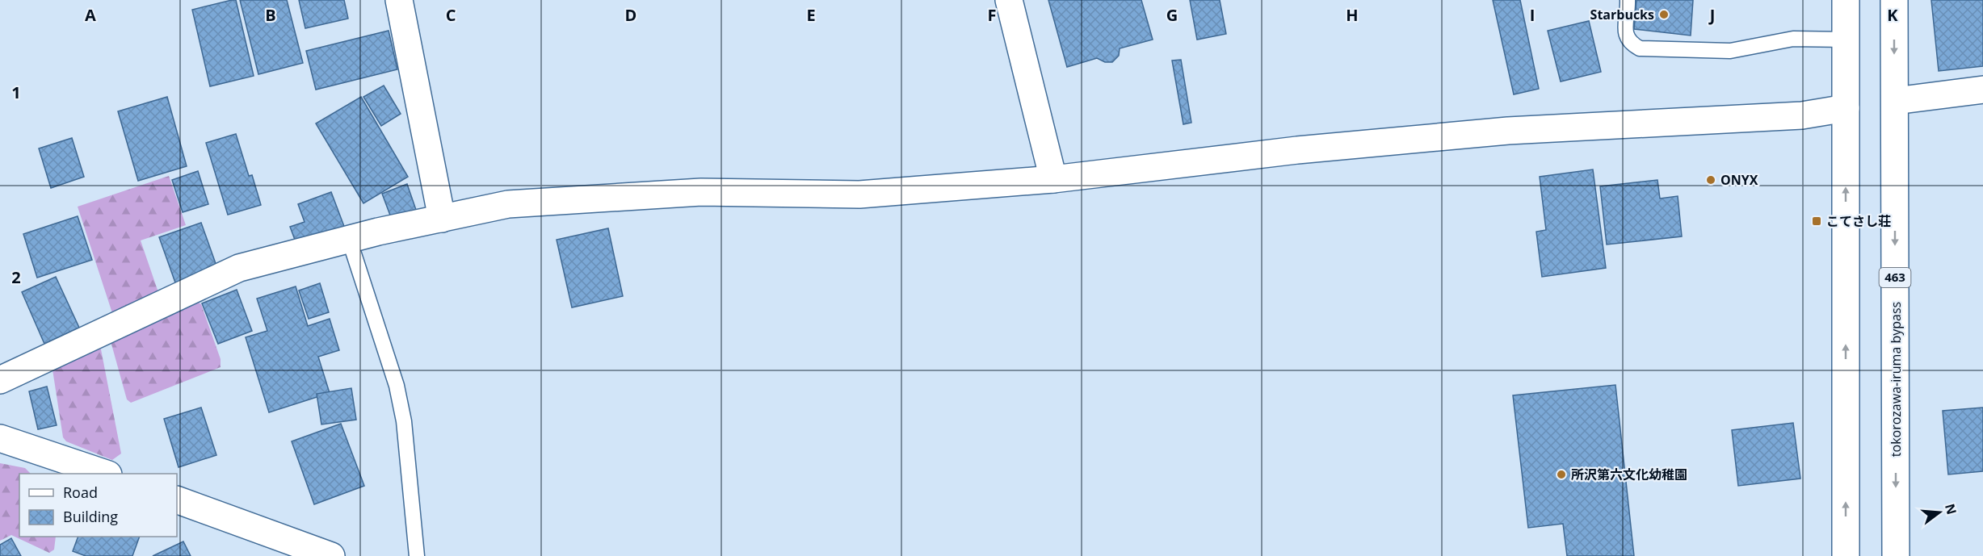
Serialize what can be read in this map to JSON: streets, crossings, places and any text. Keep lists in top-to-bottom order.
{
  "streets": {
    "main road": ["463", "tokorozawa-iruma bypass"]
  },
  "places": {
    "other": ["Starbucks", "ONYX", "所沢第六文化幼稚園"],
    "transit": ["こてさし荘"]
  },
  "legend": ["Road", "Building"],
  "north": "right",
  "grid": {
    "columns": [
      "A",
      "B",
      "C",
      "D",
      "E",
      "F",
      "G",
      "H",
      "I",
      "J",
      "K"
    ],
    "rows": ["1", "2"]
  }
}
